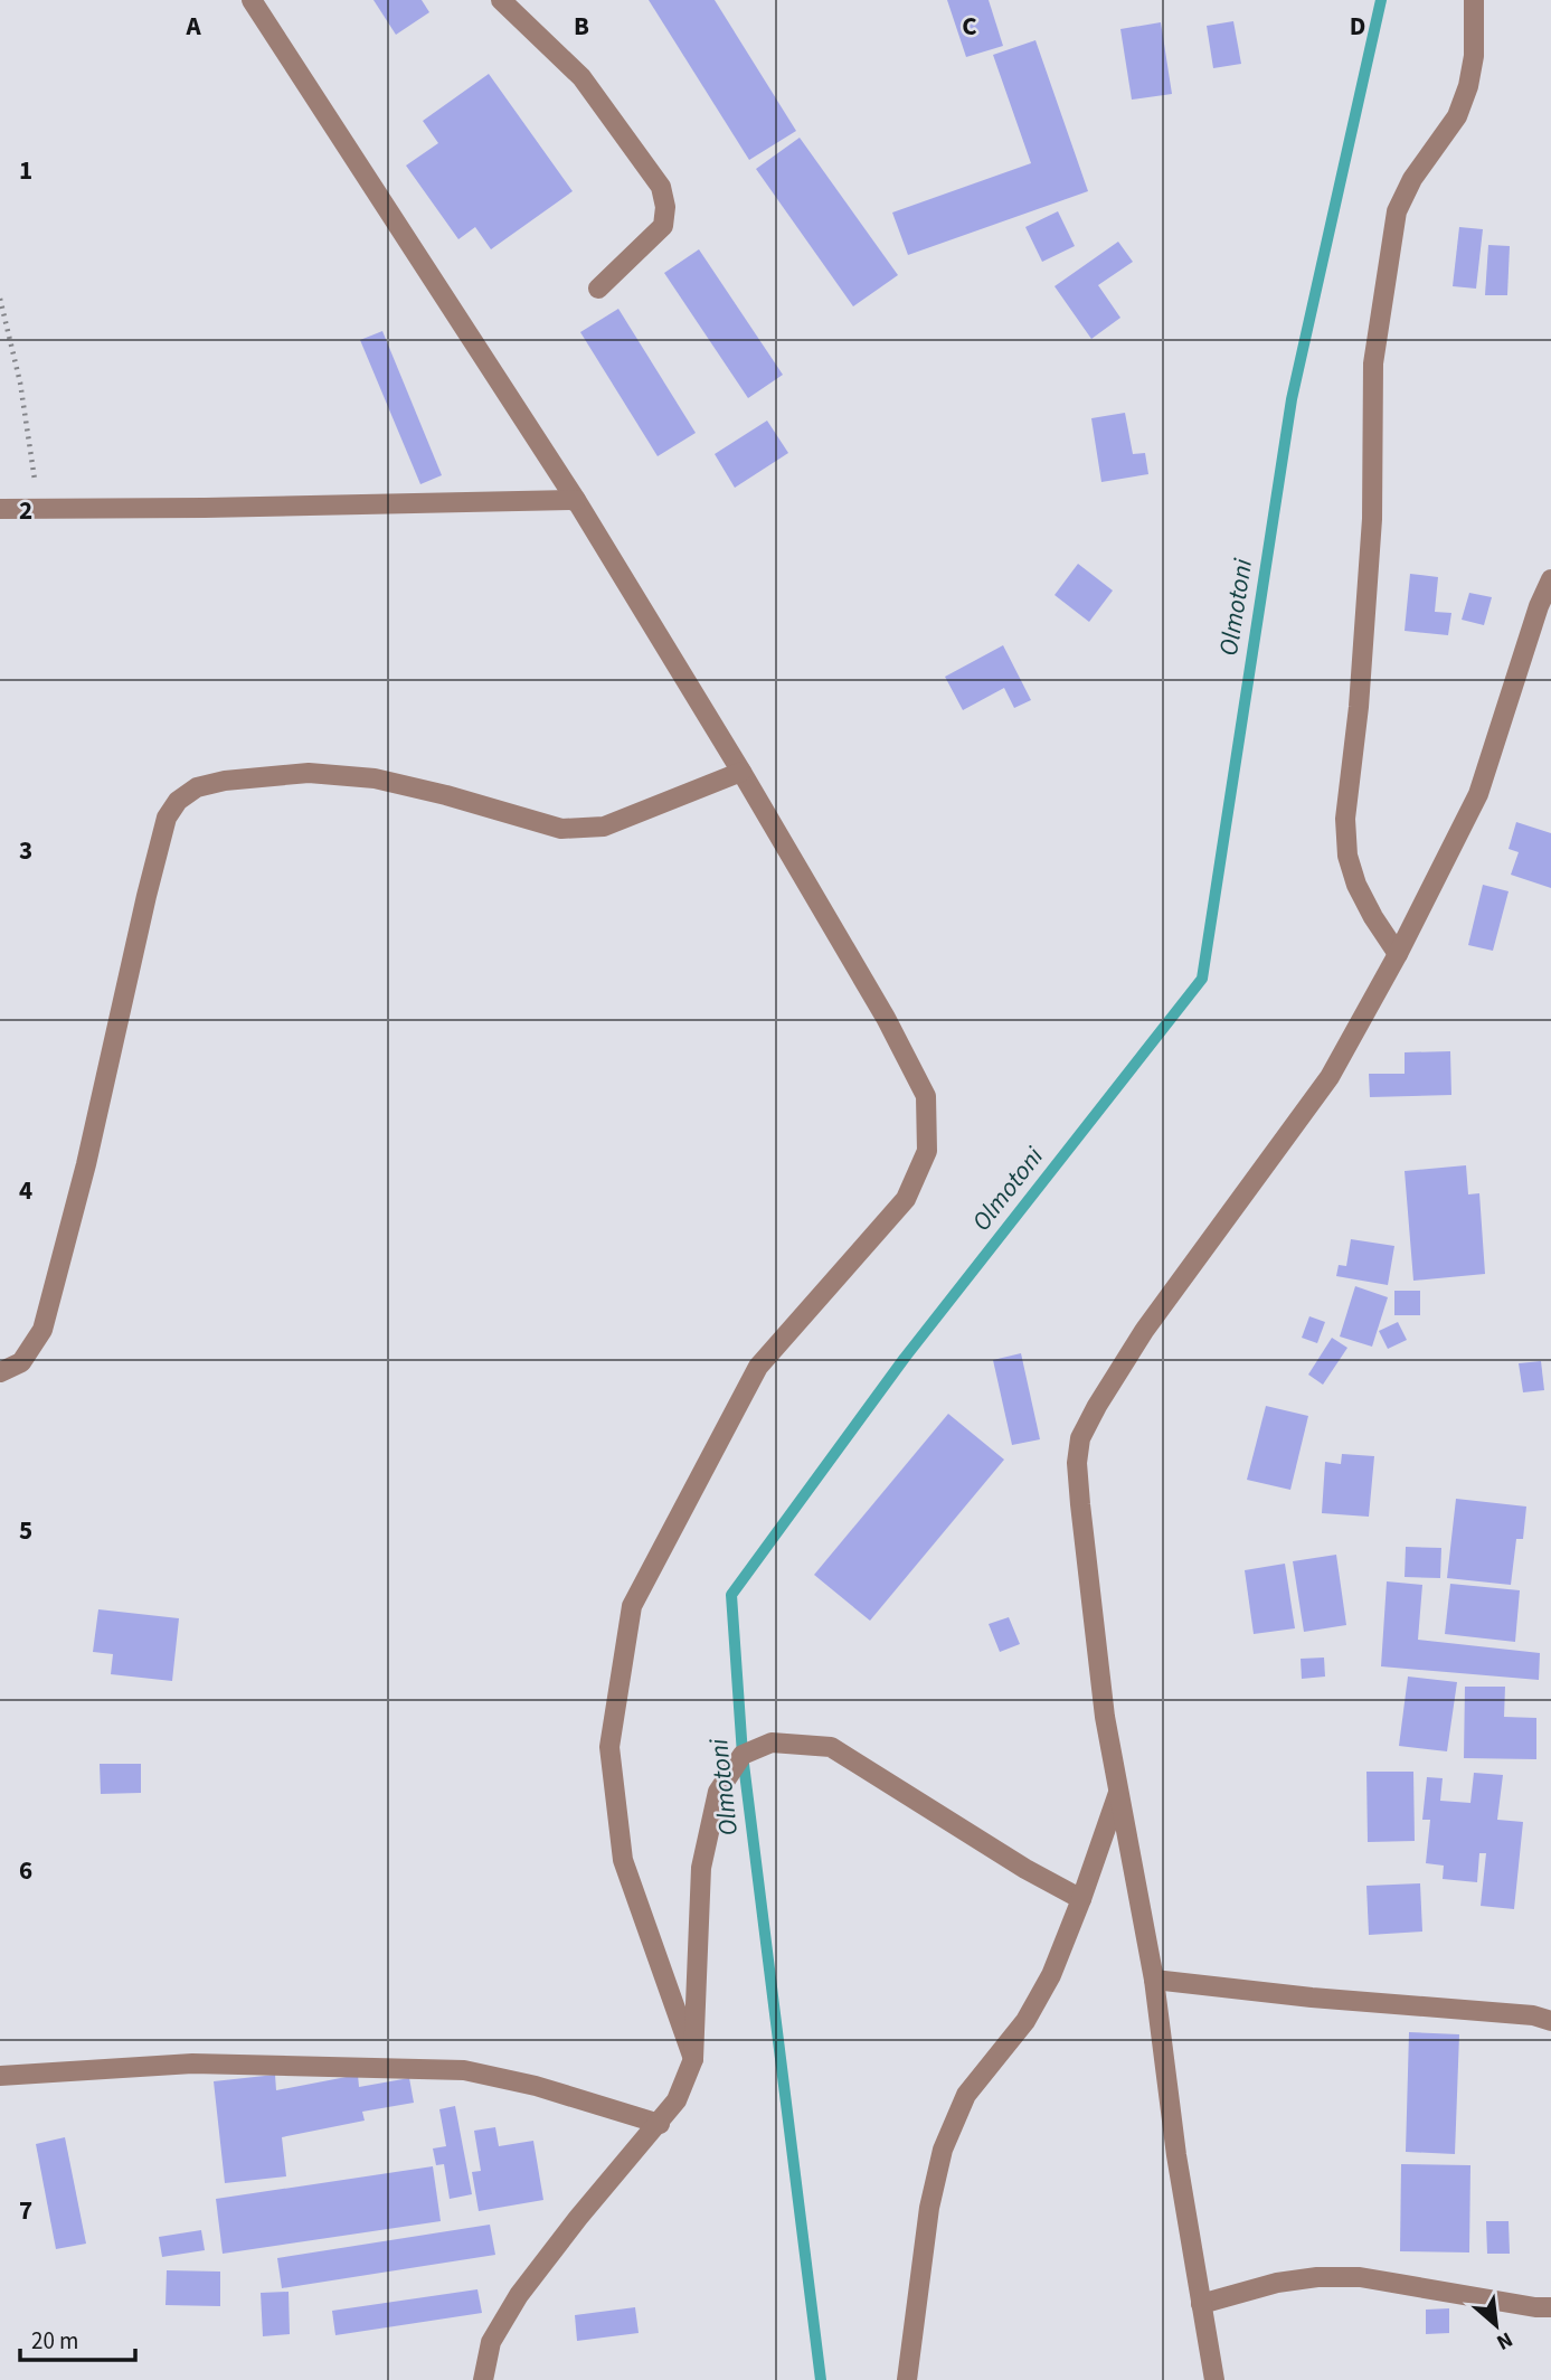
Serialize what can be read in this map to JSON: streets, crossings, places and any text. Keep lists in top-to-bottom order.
{
  "water": ["Olmotoni"],
  "scale_bar": "20 m",
  "north": "bottom right",
  "grid": {
    "columns": [
      "A",
      "B",
      "C",
      "D"
    ],
    "rows": [
      "1",
      "2",
      "3",
      "4",
      "5",
      "6",
      "7"
    ]
  }
}
